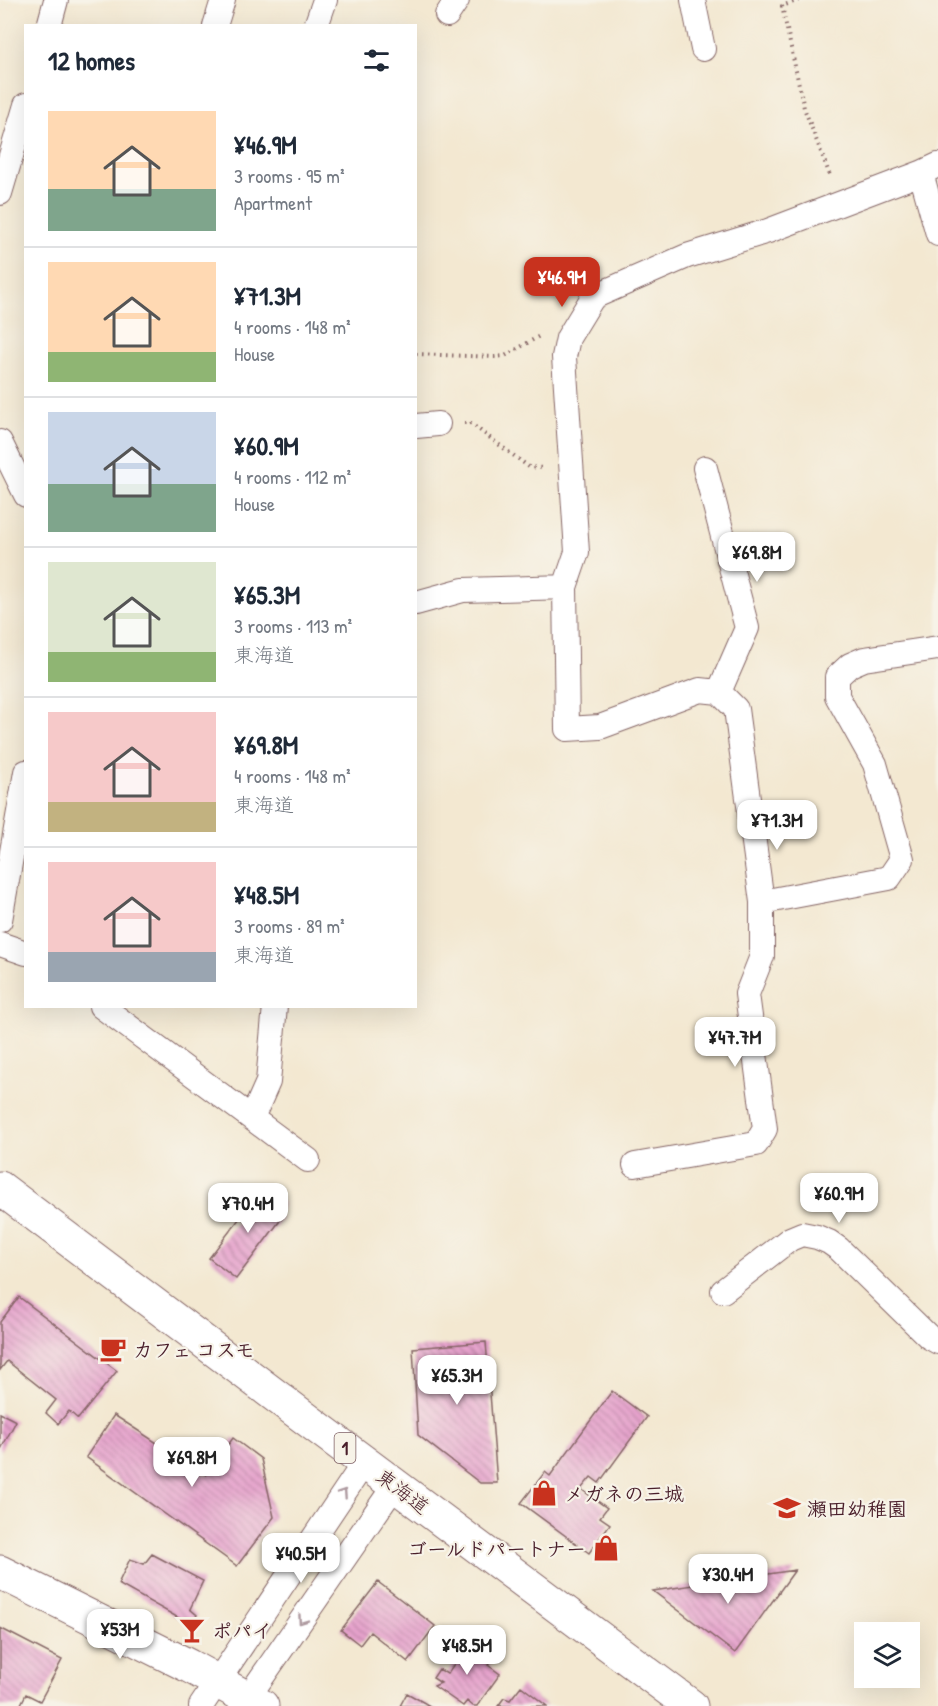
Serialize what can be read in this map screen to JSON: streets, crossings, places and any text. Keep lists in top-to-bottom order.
{
  "streets": {
    "main road": ["1", "東海道"]
  },
  "places": {
    "cafe": ["カフェ コスモ"],
    "shop": ["メガネの三城", "ゴールドパートナー"],
    "school or university": ["瀬田幼稚園"],
    "bar": ["ポパイ"]
  },
  "page": {
    "heading": "12 homes",
    "list": [
      {
        "name": "¥46.9M",
        "note": "3 rooms · 95 m² · Apartment"
      },
      {
        "name": "¥71.3M",
        "note": "4 rooms · 148 m² · House"
      },
      {
        "name": "¥60.9M",
        "note": "4 rooms · 112 m² · House"
      },
      {
        "name": "¥65.3M",
        "note": "3 rooms · 113 m² · 東海道"
      },
      {
        "name": "¥69.8M",
        "note": "4 rooms · 148 m² · 東海道"
      },
      {
        "name": "¥48.5M",
        "note": "3 rooms · 89 m² · 東海道"
      }
    ],
    "price": [
      "¥46.9M",
      "¥69.8M",
      "¥71.3M",
      "¥47.7M",
      "¥60.9M",
      "¥70.4M",
      "¥65.3M",
      "¥69.8M",
      "¥40.5M",
      "¥30.4M",
      "¥53M",
      "¥48.5M"
    ]
  }
}
